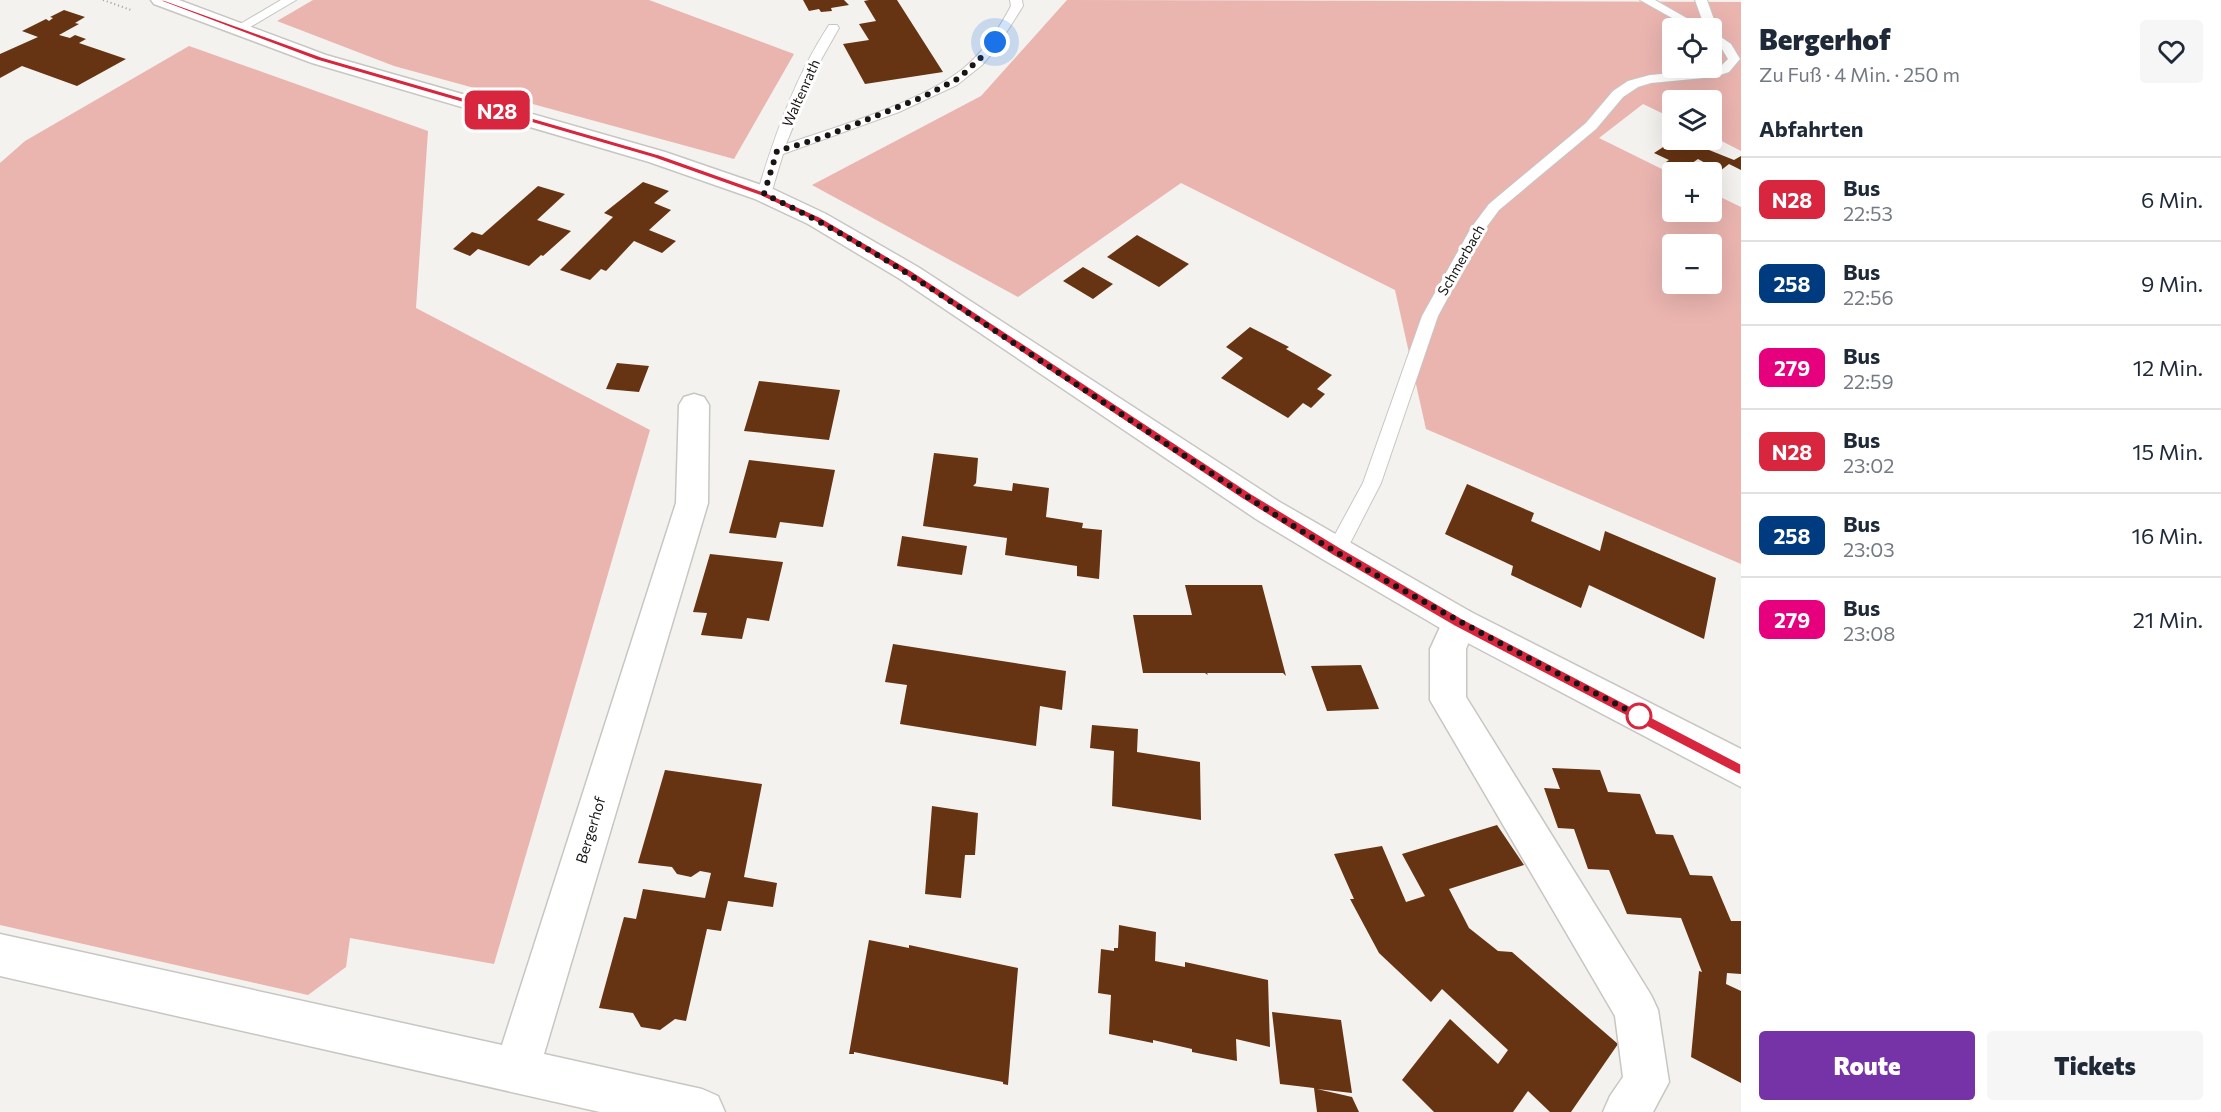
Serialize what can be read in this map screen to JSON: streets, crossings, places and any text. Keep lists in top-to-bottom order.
{
  "streets": {
    "street": ["Bergerhof"],
    "lane": ["Waltenrath", "Schmerbach"]
  },
  "lines": ["bus line N28"],
  "page": {
    "on_map": "N28",
    "heading": [
      ["Bergerhof", "Zu Fuß · 4 Min. · 250 m"],
      "Abfahrten"
    ],
    "map_buttons": ["+", "−"],
    "list": [
      {
        "mark": "N28",
        "name": "Bus",
        "note": "22:53",
        "value": "6 Min."
      },
      {
        "mark": "258",
        "name": "Bus",
        "note": "22:56",
        "value": "9 Min."
      },
      {
        "mark": "279",
        "name": "Bus",
        "note": "22:59",
        "value": "12 Min."
      },
      {
        "mark": "N28",
        "name": "Bus",
        "note": "23:02",
        "value": "15 Min."
      },
      {
        "mark": "258",
        "name": "Bus",
        "note": "23:03",
        "value": "16 Min."
      },
      {
        "mark": "279",
        "name": "Bus",
        "note": "23:08",
        "value": "21 Min."
      }
    ],
    "buttons": ["Route", "Tickets"]
  }
}
